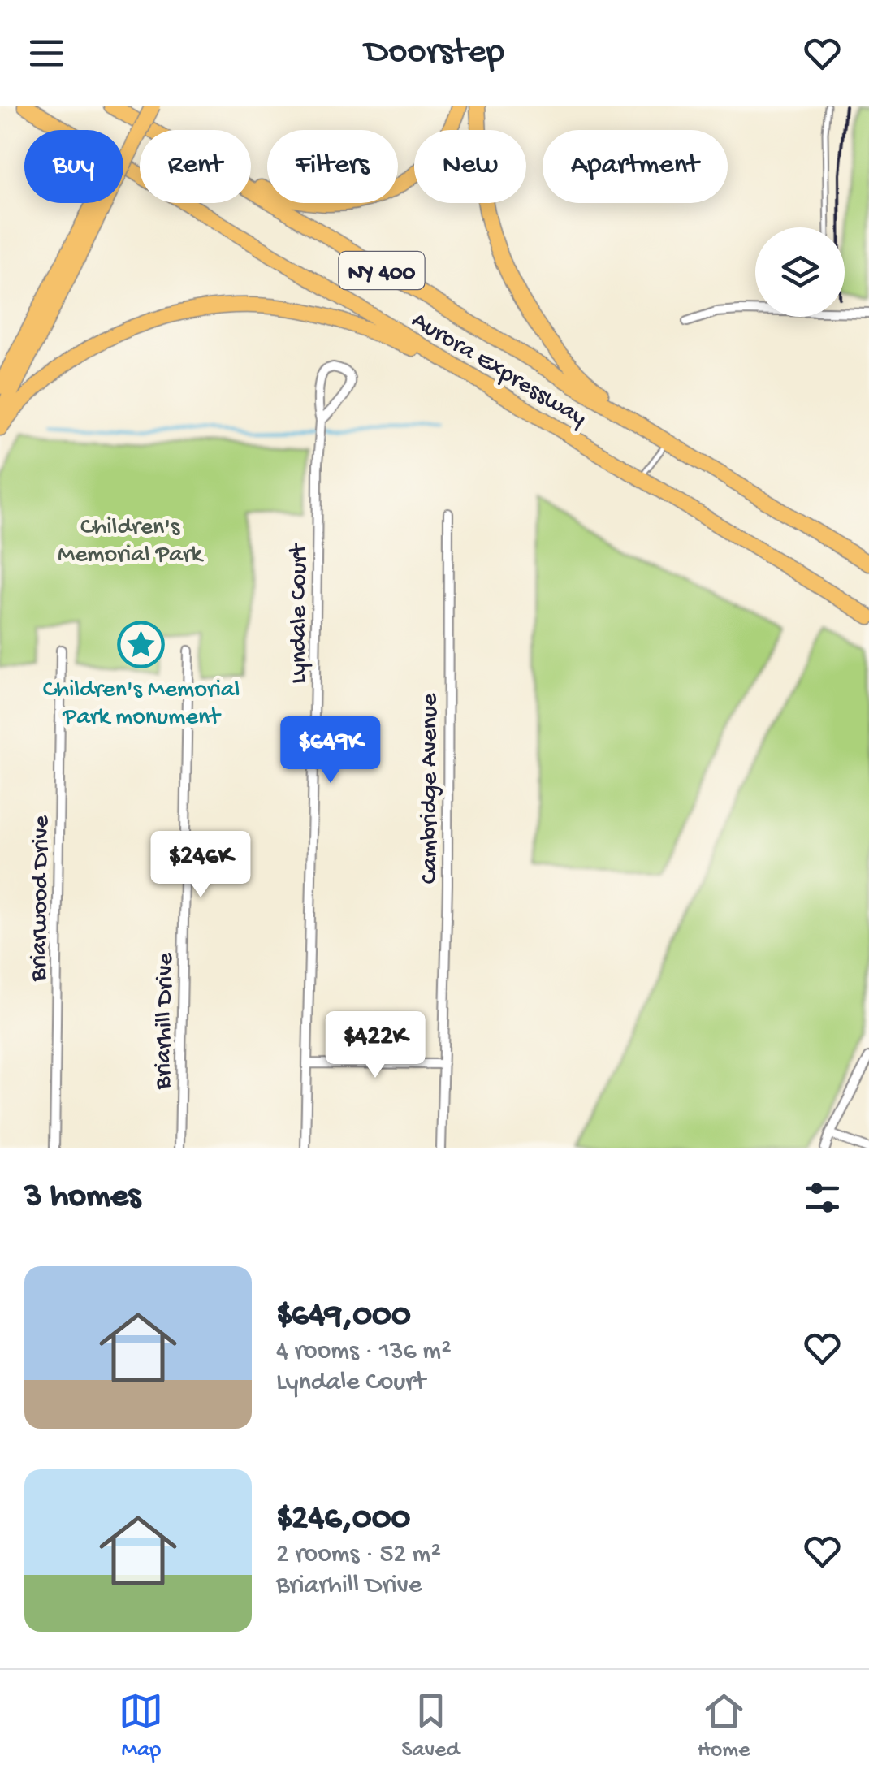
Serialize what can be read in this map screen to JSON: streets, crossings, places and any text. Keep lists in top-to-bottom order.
{
  "streets": {
    "highway": ["NY 400", "Aurora Expressway"],
    "street": [
      "Lyndale Court",
      "Cambridge Avenue",
      "Briarwood Drive",
      "Briarhill Drive"
    ]
  },
  "parks": ["Children's Memorial Park"],
  "places": {
    "place": ["Children's Memorial Park monument"]
  },
  "page": {
    "header": "Doorstep",
    "chip": [
      "Buy",
      "Rent",
      "Filters",
      "New",
      "Apartment"
    ],
    "price": ["$649K", "$246K", "$422K"],
    "heading": "3 homes",
    "list": [
      {
        "name": "$649,000",
        "note": "4 rooms · 136 m² · Lyndale Court"
      },
      {
        "name": "$246,000",
        "note": "2 rooms · 52 m² · Briarhill Drive"
      }
    ],
    "tabs": ["Map", "Saved", "Home"]
  }
}
